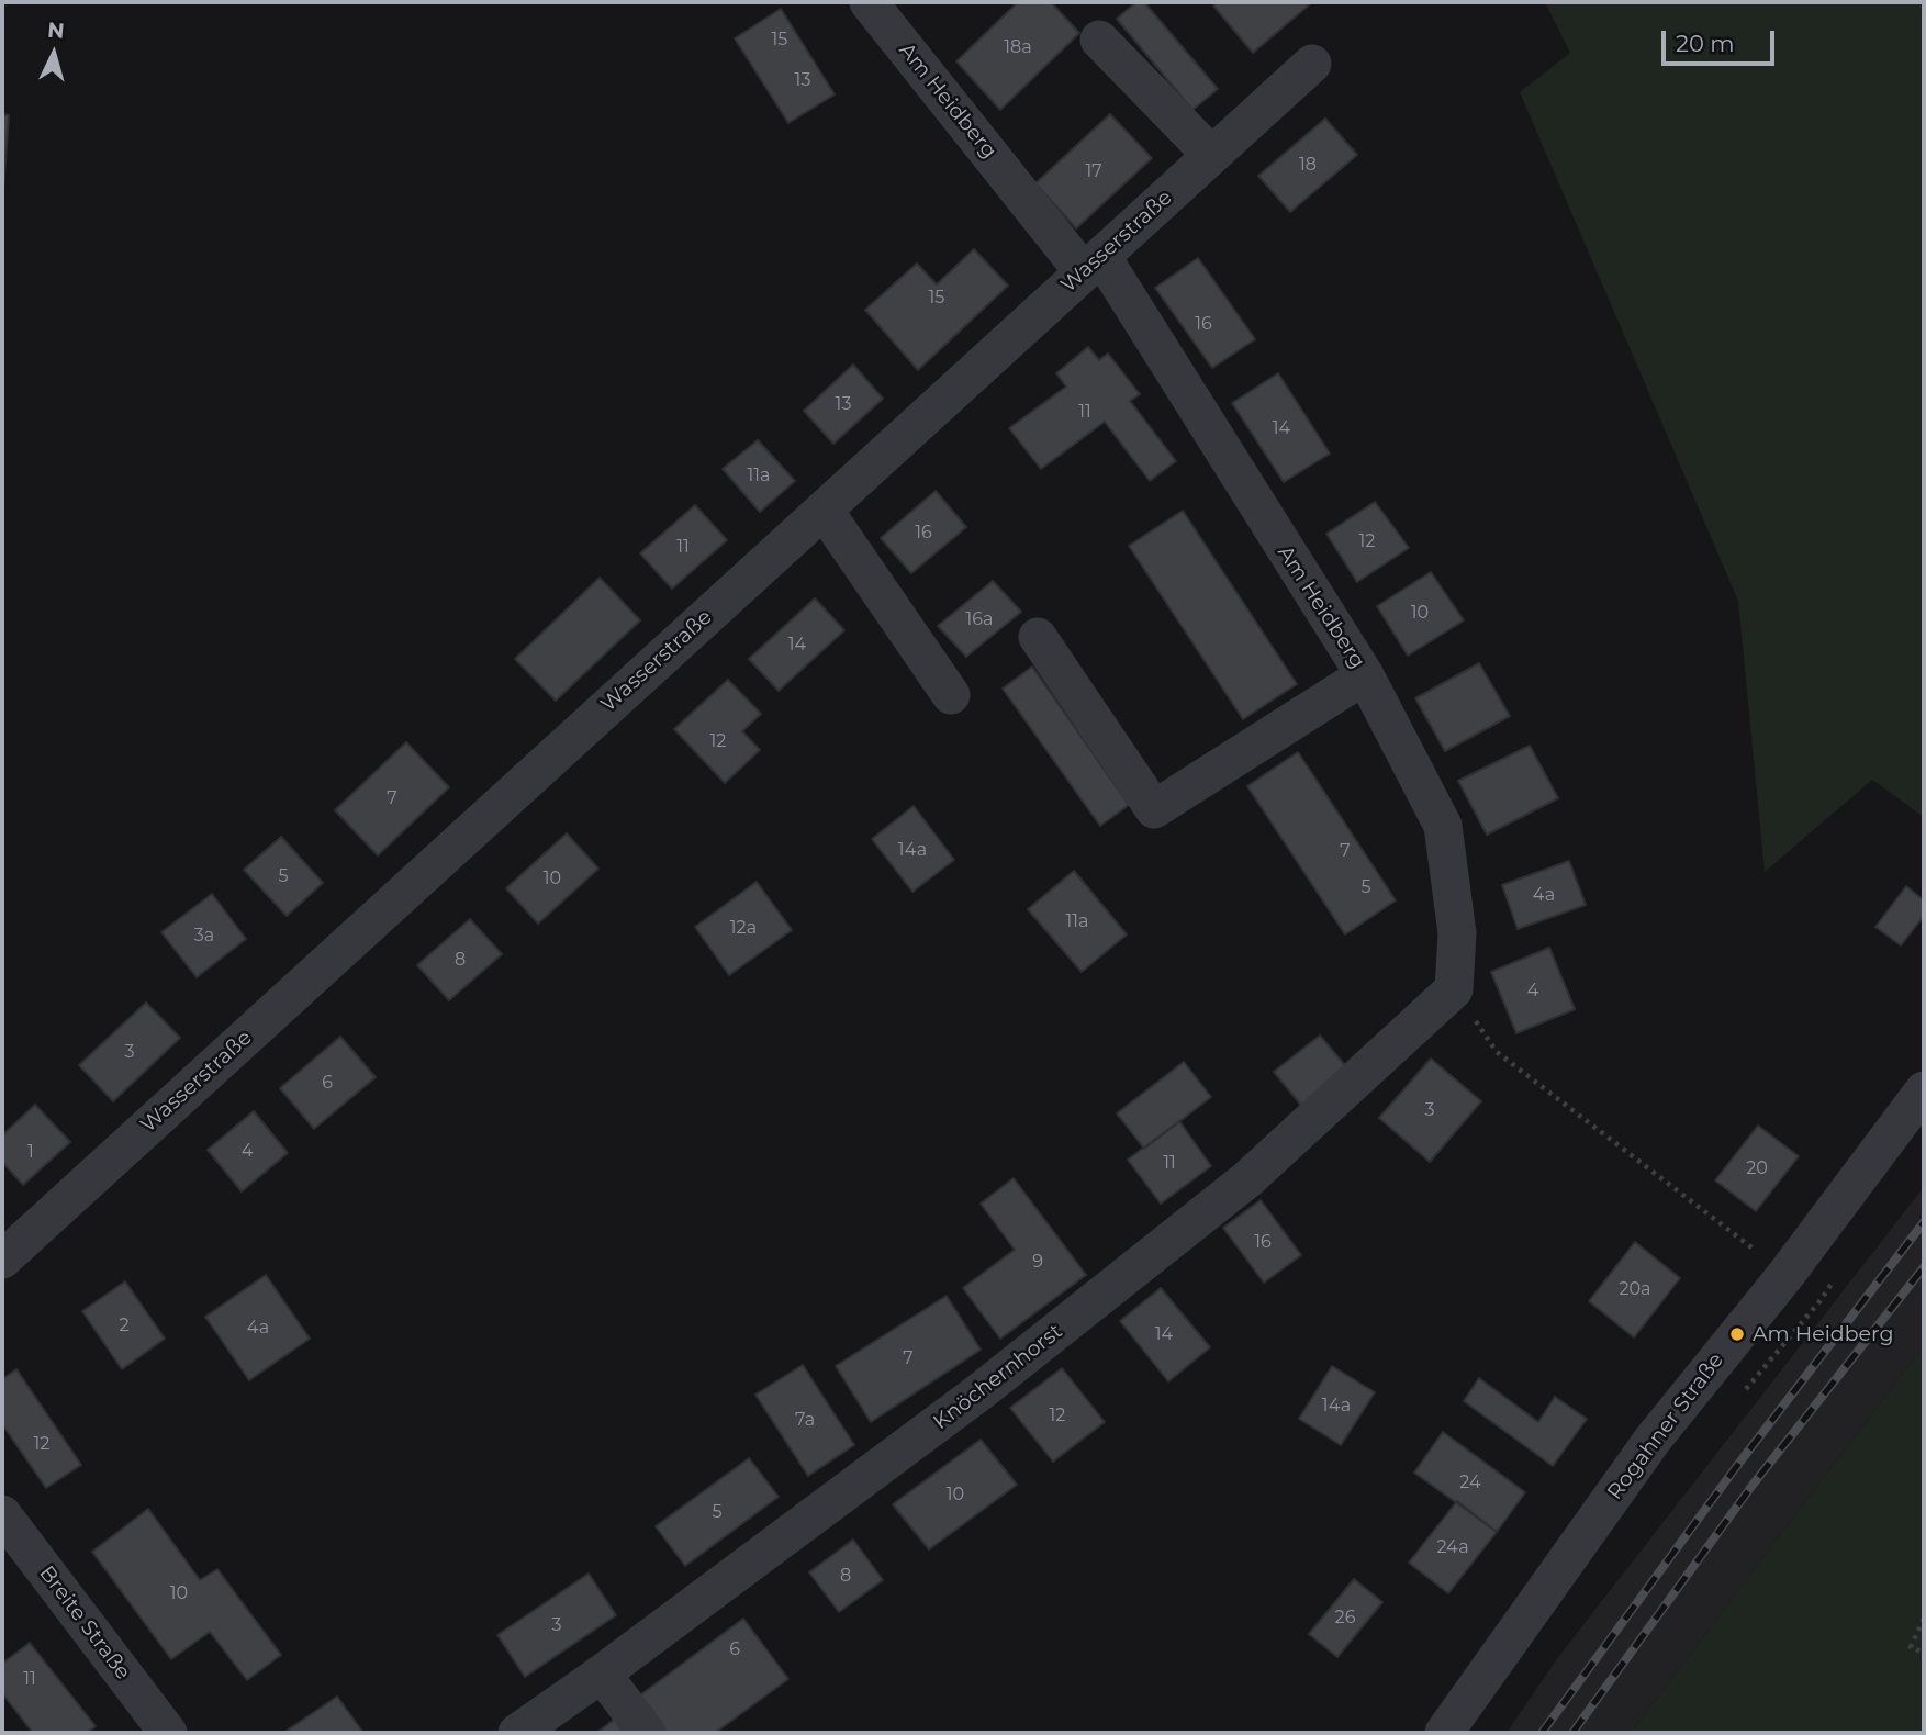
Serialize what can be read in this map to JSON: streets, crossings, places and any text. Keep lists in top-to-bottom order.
{
  "streets": {
    "street": [
      "Am Heidberg",
      "Wasserstraße",
      "Knöchernhorst",
      "Rogahner Straße",
      "Breite Straße"
    ]
  },
  "crossings": [
    ["Am Heidberg", "Wasserstraße"],
    ["Am Heidberg", "Knöchernhorst"]
  ],
  "places": ["Am Heidberg"],
  "house_numbers": [
    "15",
    "18a",
    "13",
    "18",
    "17",
    "15",
    "16",
    "13",
    "11",
    "14",
    "11a",
    "16",
    "12",
    "11",
    "10",
    "16a",
    "14",
    "12",
    "7",
    "14a",
    "7",
    "5",
    "10",
    "5",
    "4a",
    "11a",
    "12a",
    "3a",
    "8",
    "4",
    "3",
    "6",
    "3",
    "4",
    "1",
    "11",
    "20",
    "16",
    "9",
    "20a",
    "2",
    "4a",
    "14",
    "7",
    "14a",
    "12",
    "7a",
    "12",
    "24",
    "10",
    "5",
    "24a",
    "8",
    "10",
    "26",
    "3",
    "6",
    "11"
  ],
  "scale_bar": "20 m",
  "north": "top"
}
